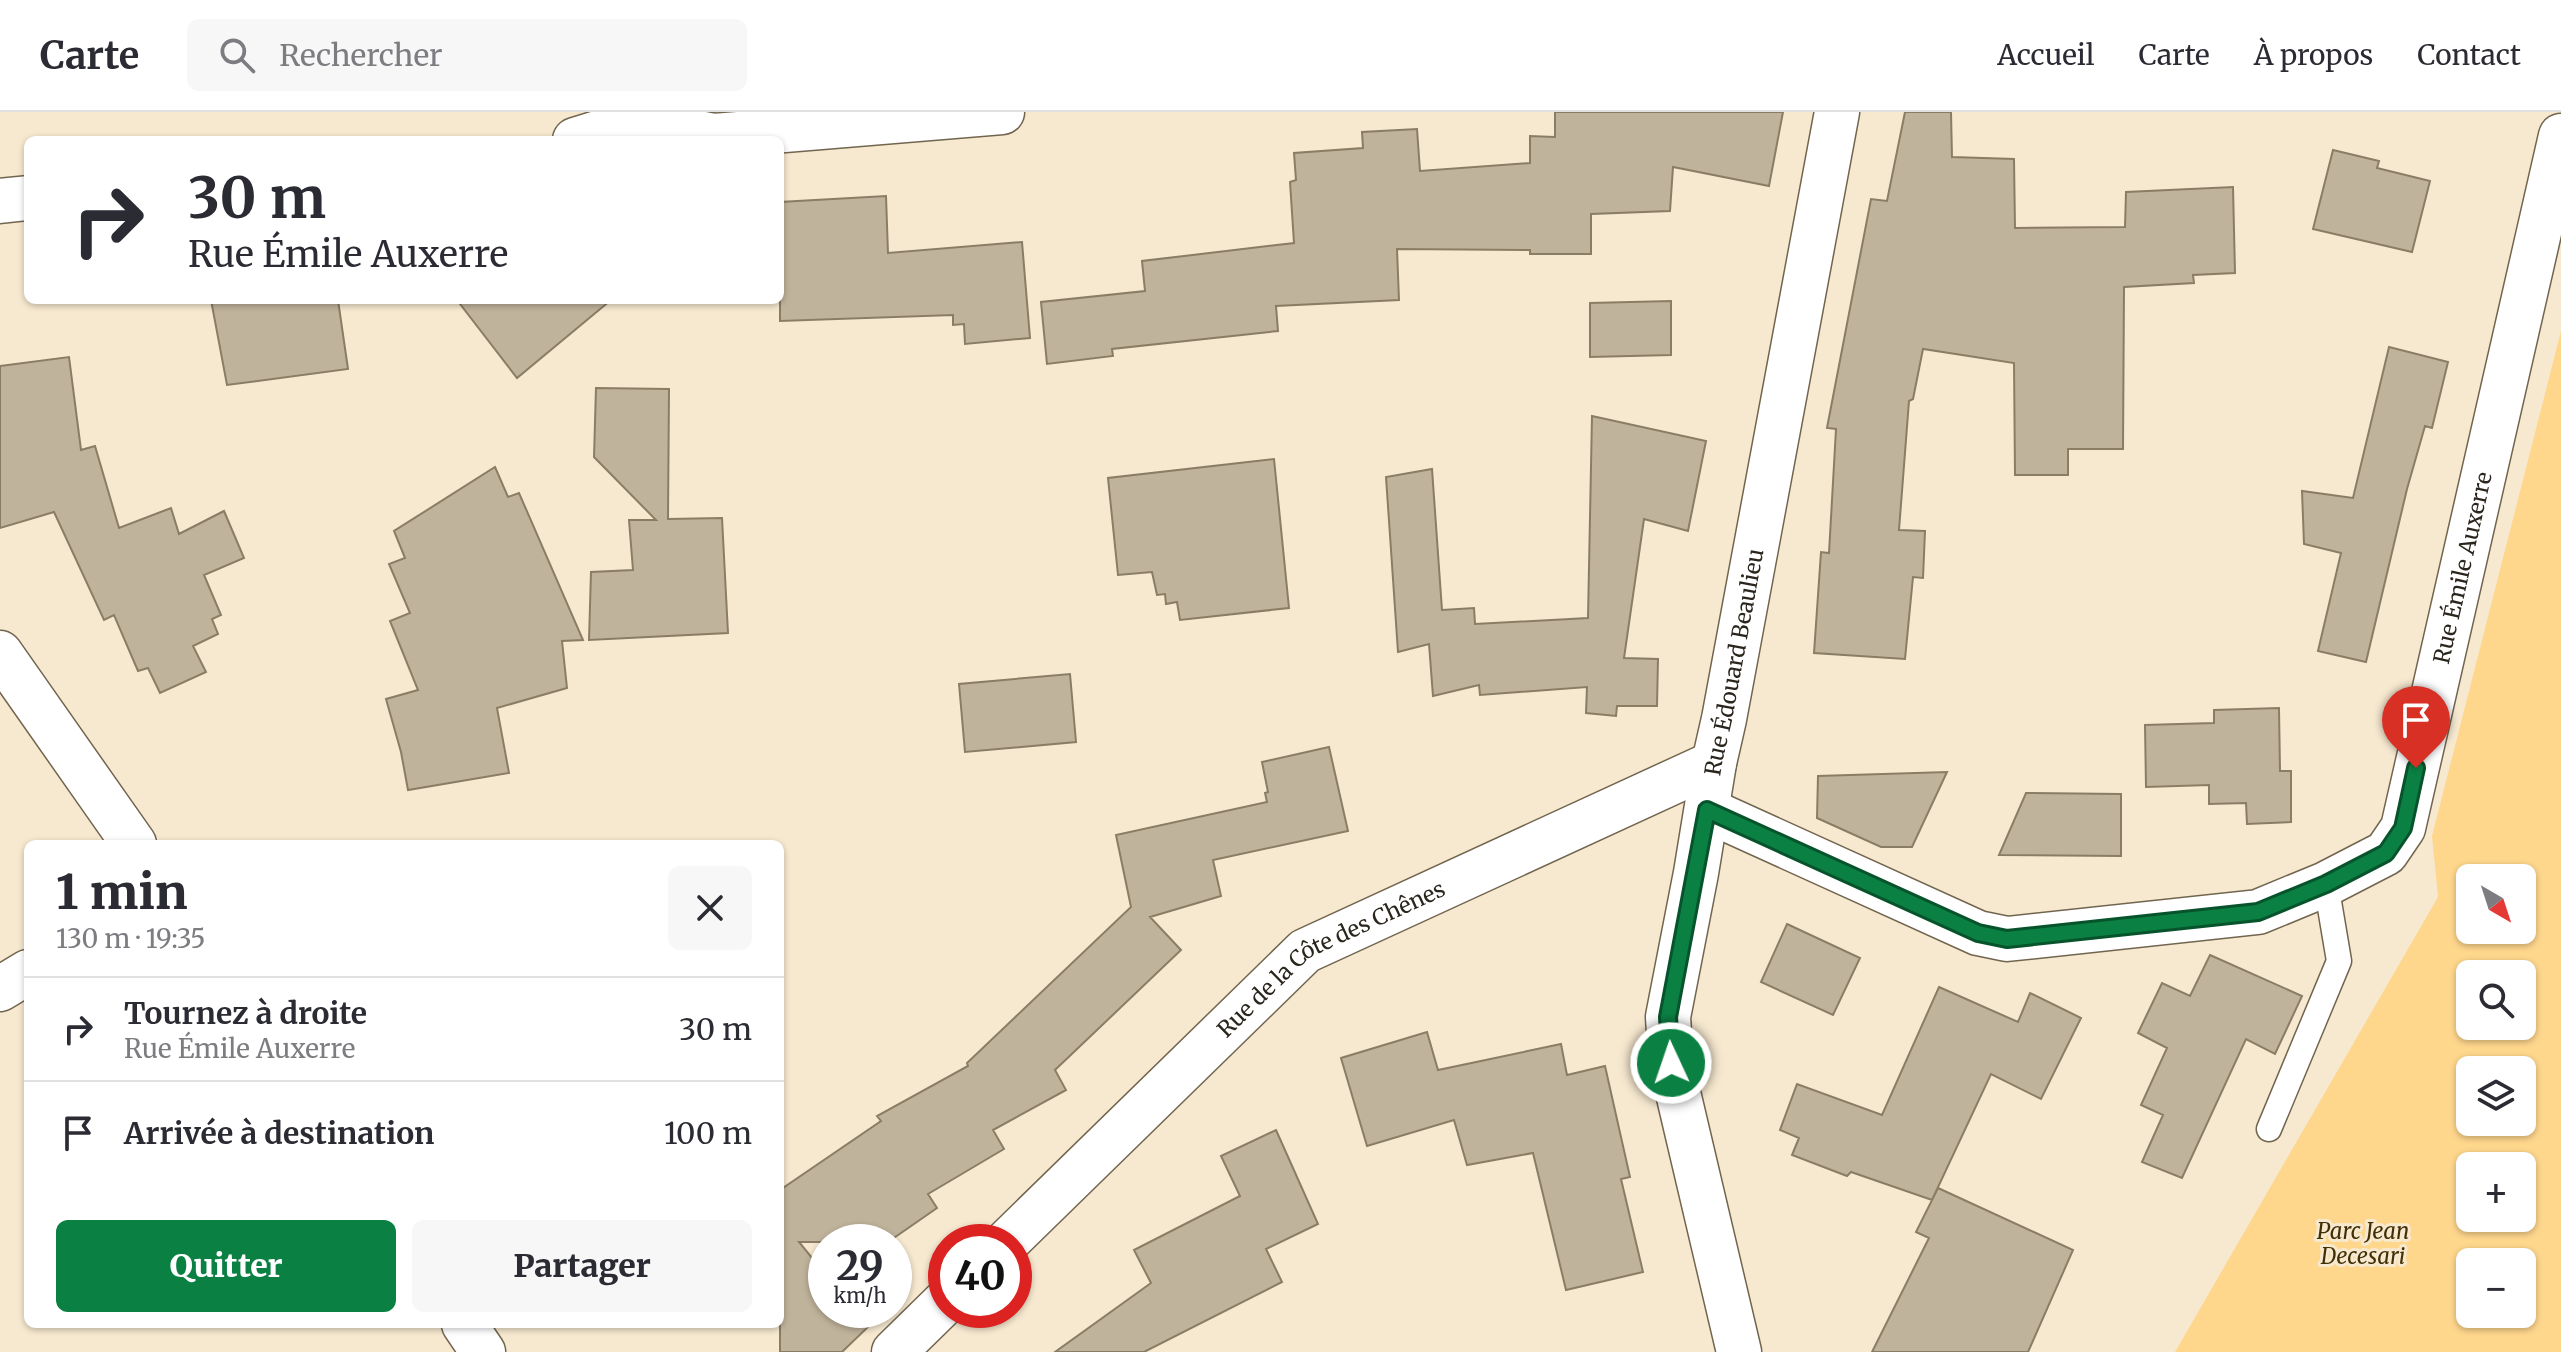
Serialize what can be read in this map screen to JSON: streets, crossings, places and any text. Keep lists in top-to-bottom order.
{
  "streets": {
    "street": ["Rue Émile Auxerre", "Rue Édouard Beaulieu", "Rue de la Côte des Chênes"]
  },
  "crossings": [
    ["Rue Émile Auxerre", "Rue Édouard Beaulieu"],
    ["Rue Édouard Beaulieu", "Rue de la Côte des Chênes"]
  ],
  "parks": ["Parc Jean Decesari"],
  "north": "bottom right",
  "page": {
    "header": "Carte",
    "search": "Rechercher",
    "nav": [
      "Accueil",
      "Carte",
      "À propos",
      "Contact"
    ],
    "turn": ["30 m", "Rue Émile Auxerre"],
    "heading": ["1 min", "130 m · 19:35"],
    "map_buttons": ["+", "−"],
    "list": [
      {
        "name": "Tournez à droite",
        "note": "Rue Émile Auxerre",
        "value": "30 m"
      },
      {
        "name": "Arrivée à destination",
        "value": "100 m"
      }
    ],
    "buttons": ["Quitter", "Partager"],
    "speed": "29 km/h",
    "limit": "40"
  }
}
